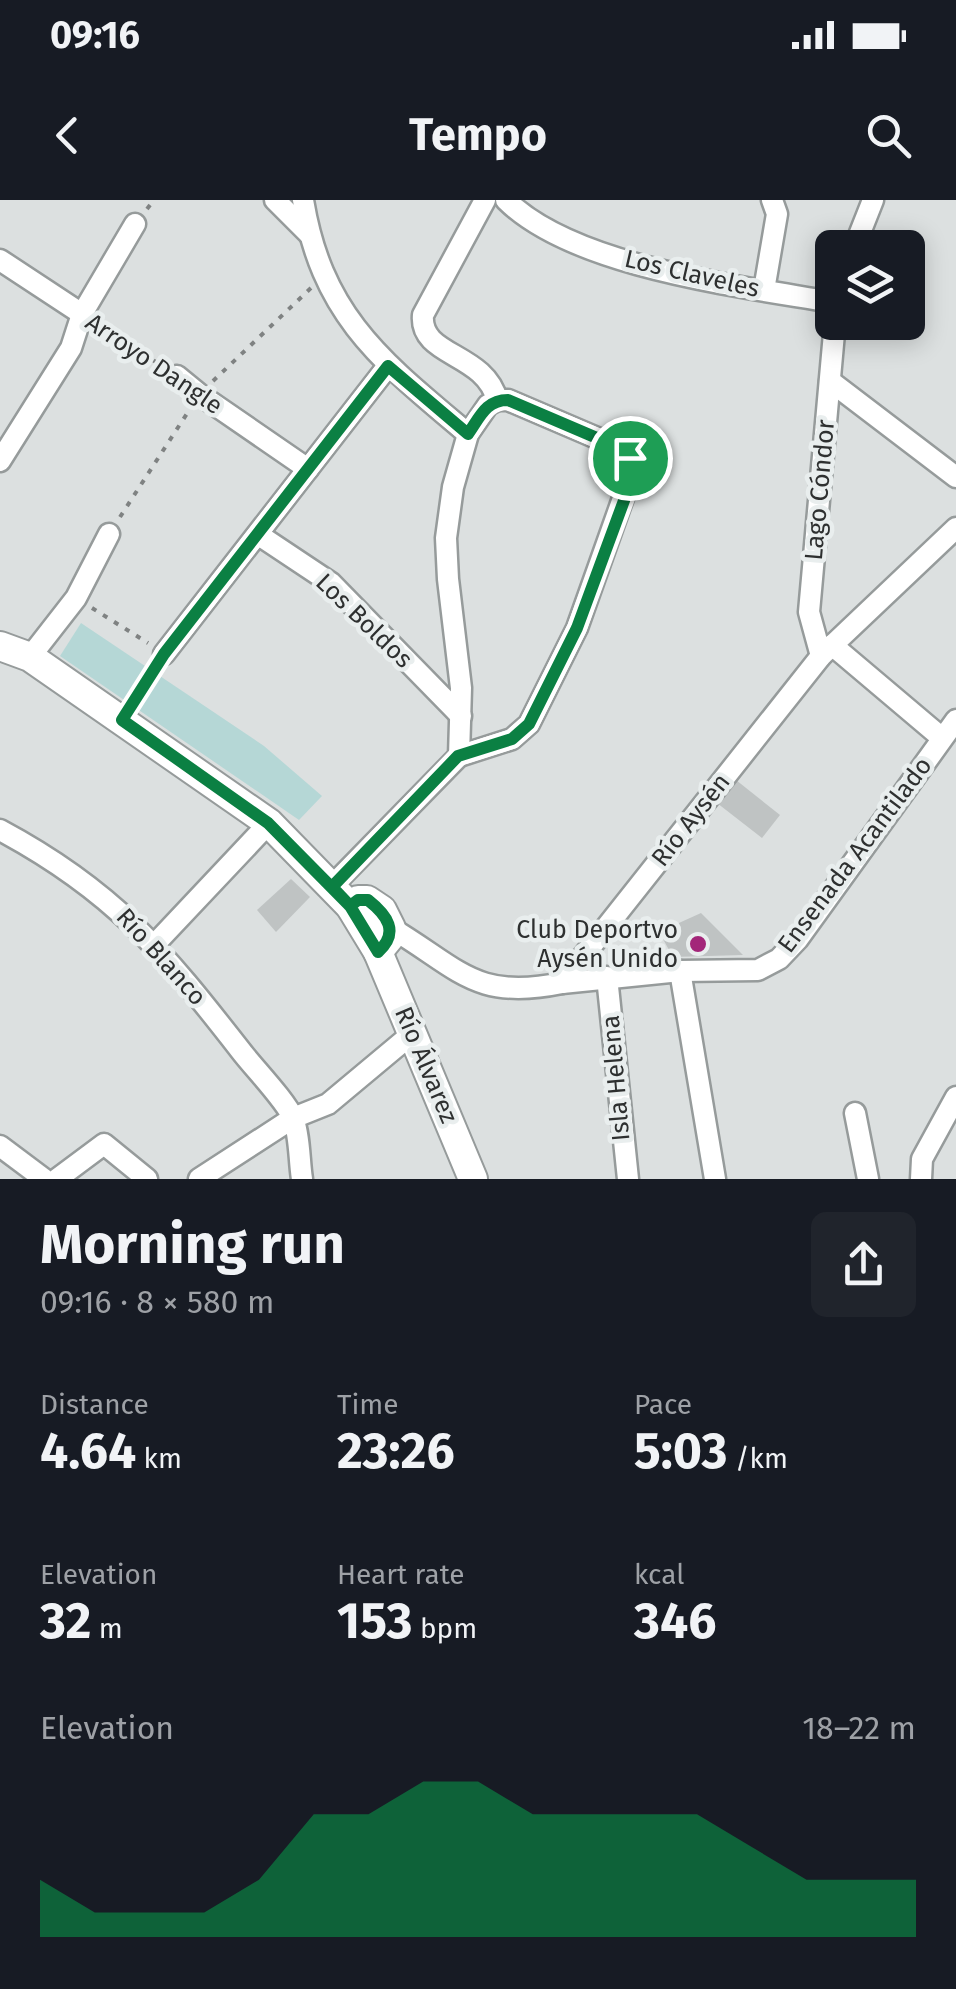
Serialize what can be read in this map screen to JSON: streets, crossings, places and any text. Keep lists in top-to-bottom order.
{
  "streets": {
    "street": [
      "Los Claveles",
      "Arroyo Dangle",
      "Lago Cóndor",
      "Los Boldos",
      "Río Aysén",
      "Ensenada Acantilado",
      "Río Blanco",
      "Río Álvarez",
      "Isla Helena"
    ]
  },
  "crossings": [
    ["Lago Cóndor", "Río Aysén"],
    ["Río Aysén", "Ensenada Acantilado"],
    ["Ensenada Acantilado", "Isla Helena"]
  ],
  "places": ["Club Deportvo Aysén Unido"],
  "page": {
    "status": "09:16",
    "header": "Tempo",
    "heading": ["Morning run", "09:16 · 8 × 580 m"],
    "stats": [
      ["Distance", "4.64 km"],
      ["Time", "23:26"],
      ["Pace", "5:03 /km"],
      ["Elevation", "32 m"],
      ["Heart rate", "153 bpm"],
      ["kcal", "346"]
    ],
    "chart": ["Elevation", "18–22 m"]
  }
}
